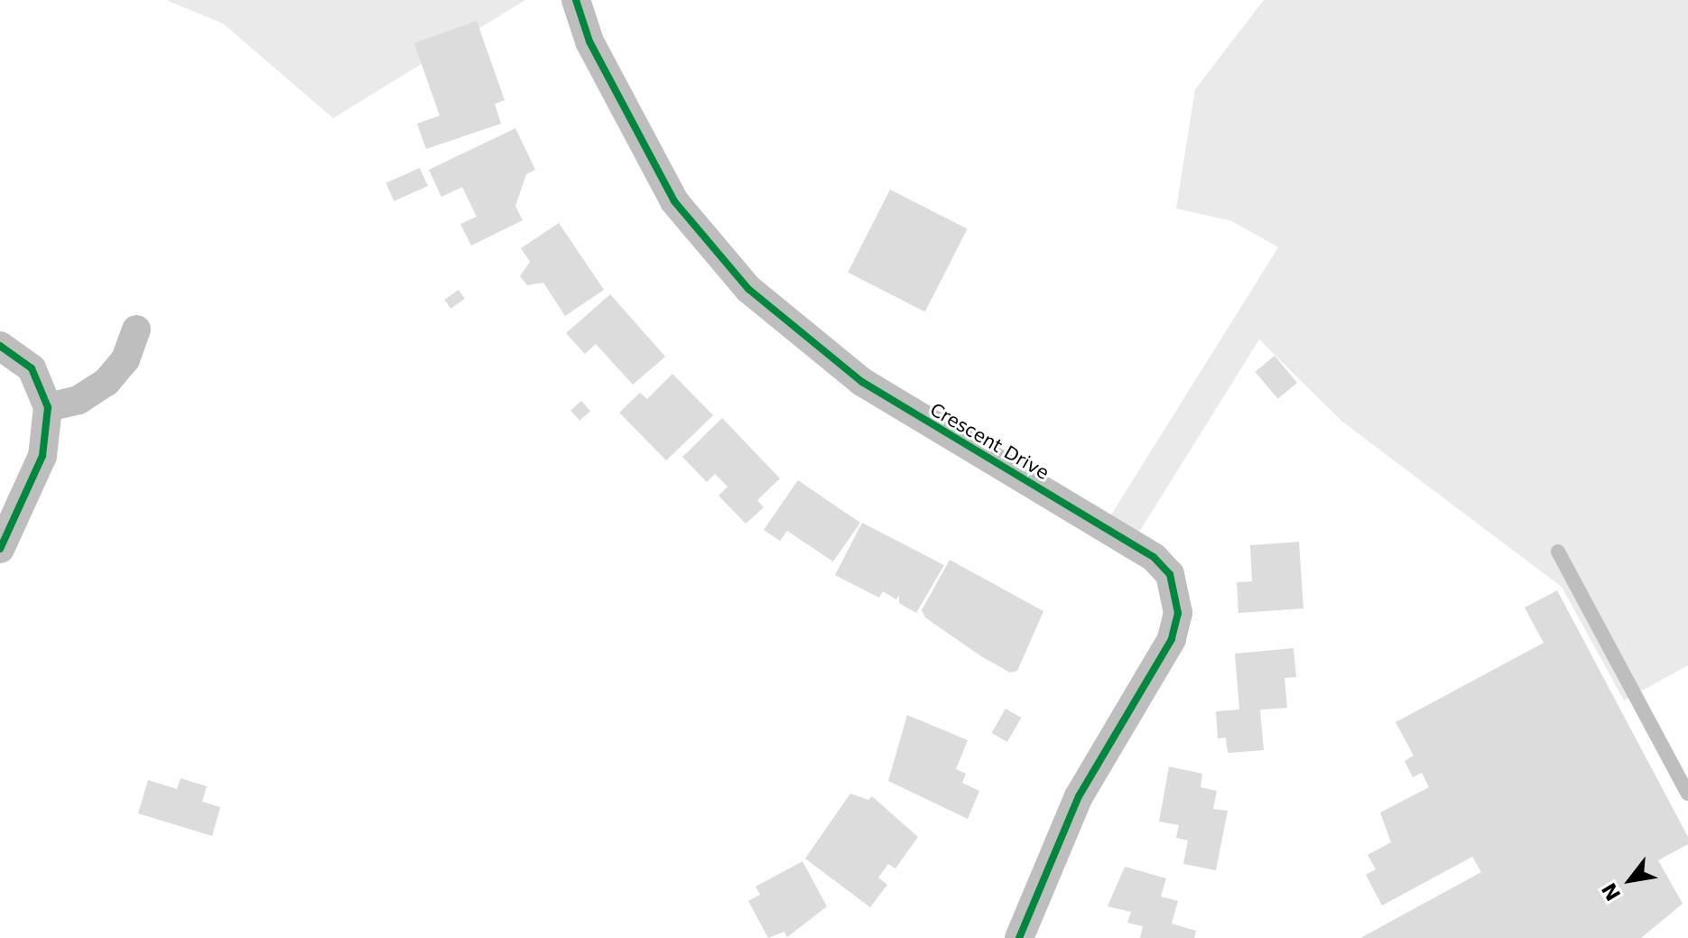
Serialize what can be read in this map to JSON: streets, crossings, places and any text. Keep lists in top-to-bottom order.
{
  "streets": {
    "street": ["Crescent Drive"]
  },
  "north": "bottom left"
}
